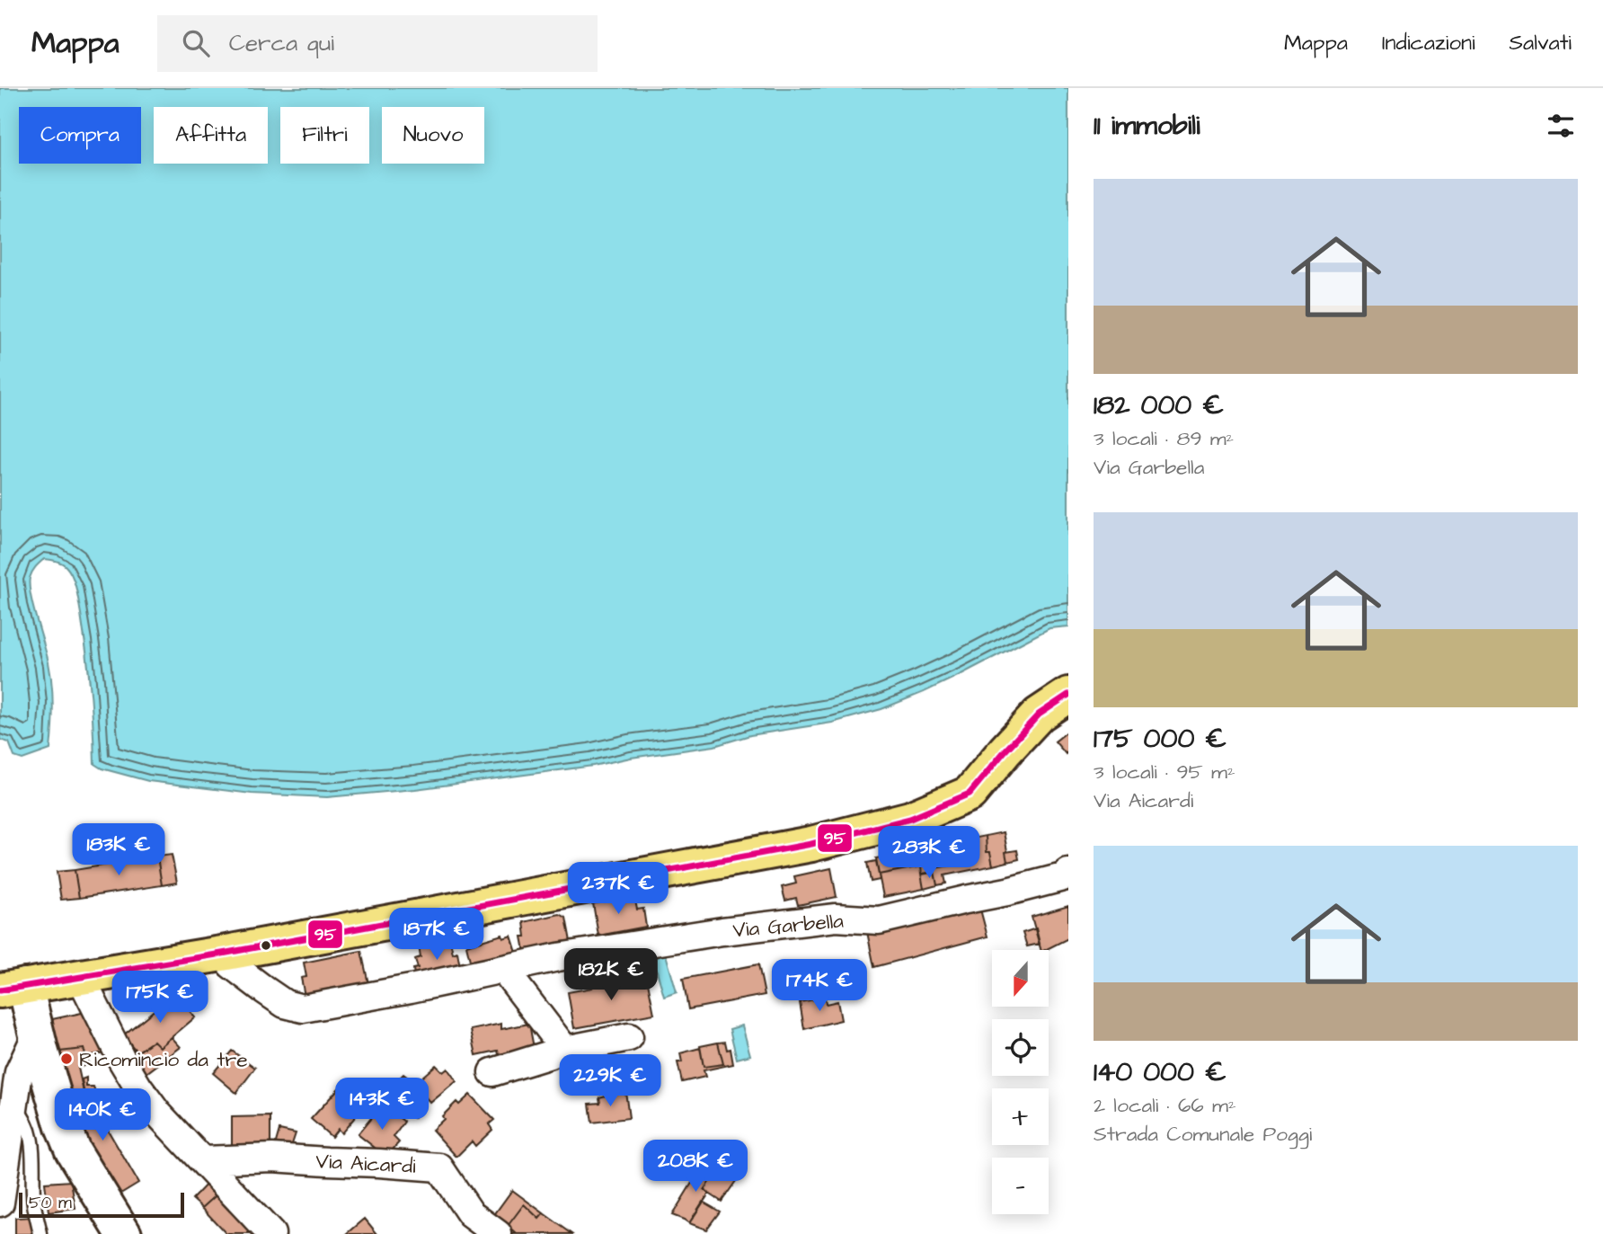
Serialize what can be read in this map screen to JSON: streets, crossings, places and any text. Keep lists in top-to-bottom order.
{
  "streets": {
    "street": ["Via Garbella", "Via Aicardi"]
  },
  "places": ["Ricomincio da tre"],
  "lines": ["transit line 95"],
  "scale_bar": "50 m",
  "north": "bottom",
  "page": {
    "header": "Mappa",
    "search": "Cerca qui",
    "nav": ["Mappa", "Indicazioni", "Salvati"],
    "heading": "11 immobili",
    "chip": [
      "Compra",
      "Affitta",
      "Filtri",
      "Nuovo"
    ],
    "list": [
      {
        "name": "182 000 €",
        "note": "3 locali · 89 m² · Via Garbella"
      },
      {
        "name": "175 000 €",
        "note": "3 locali · 95 m² · Via Aicardi"
      },
      {
        "name": "140 000 €",
        "note": "2 locali · 66 m² · Strada Comunale Poggi"
      }
    ],
    "price": [
      "183K €",
      "283K €",
      "237K €",
      "187K €",
      "182K €",
      "174K €",
      "175K €",
      "229K €",
      "143K €",
      "140K €",
      "208K €"
    ],
    "map_buttons": ["+", "−"],
    "scale": "50 m"
  }
}
